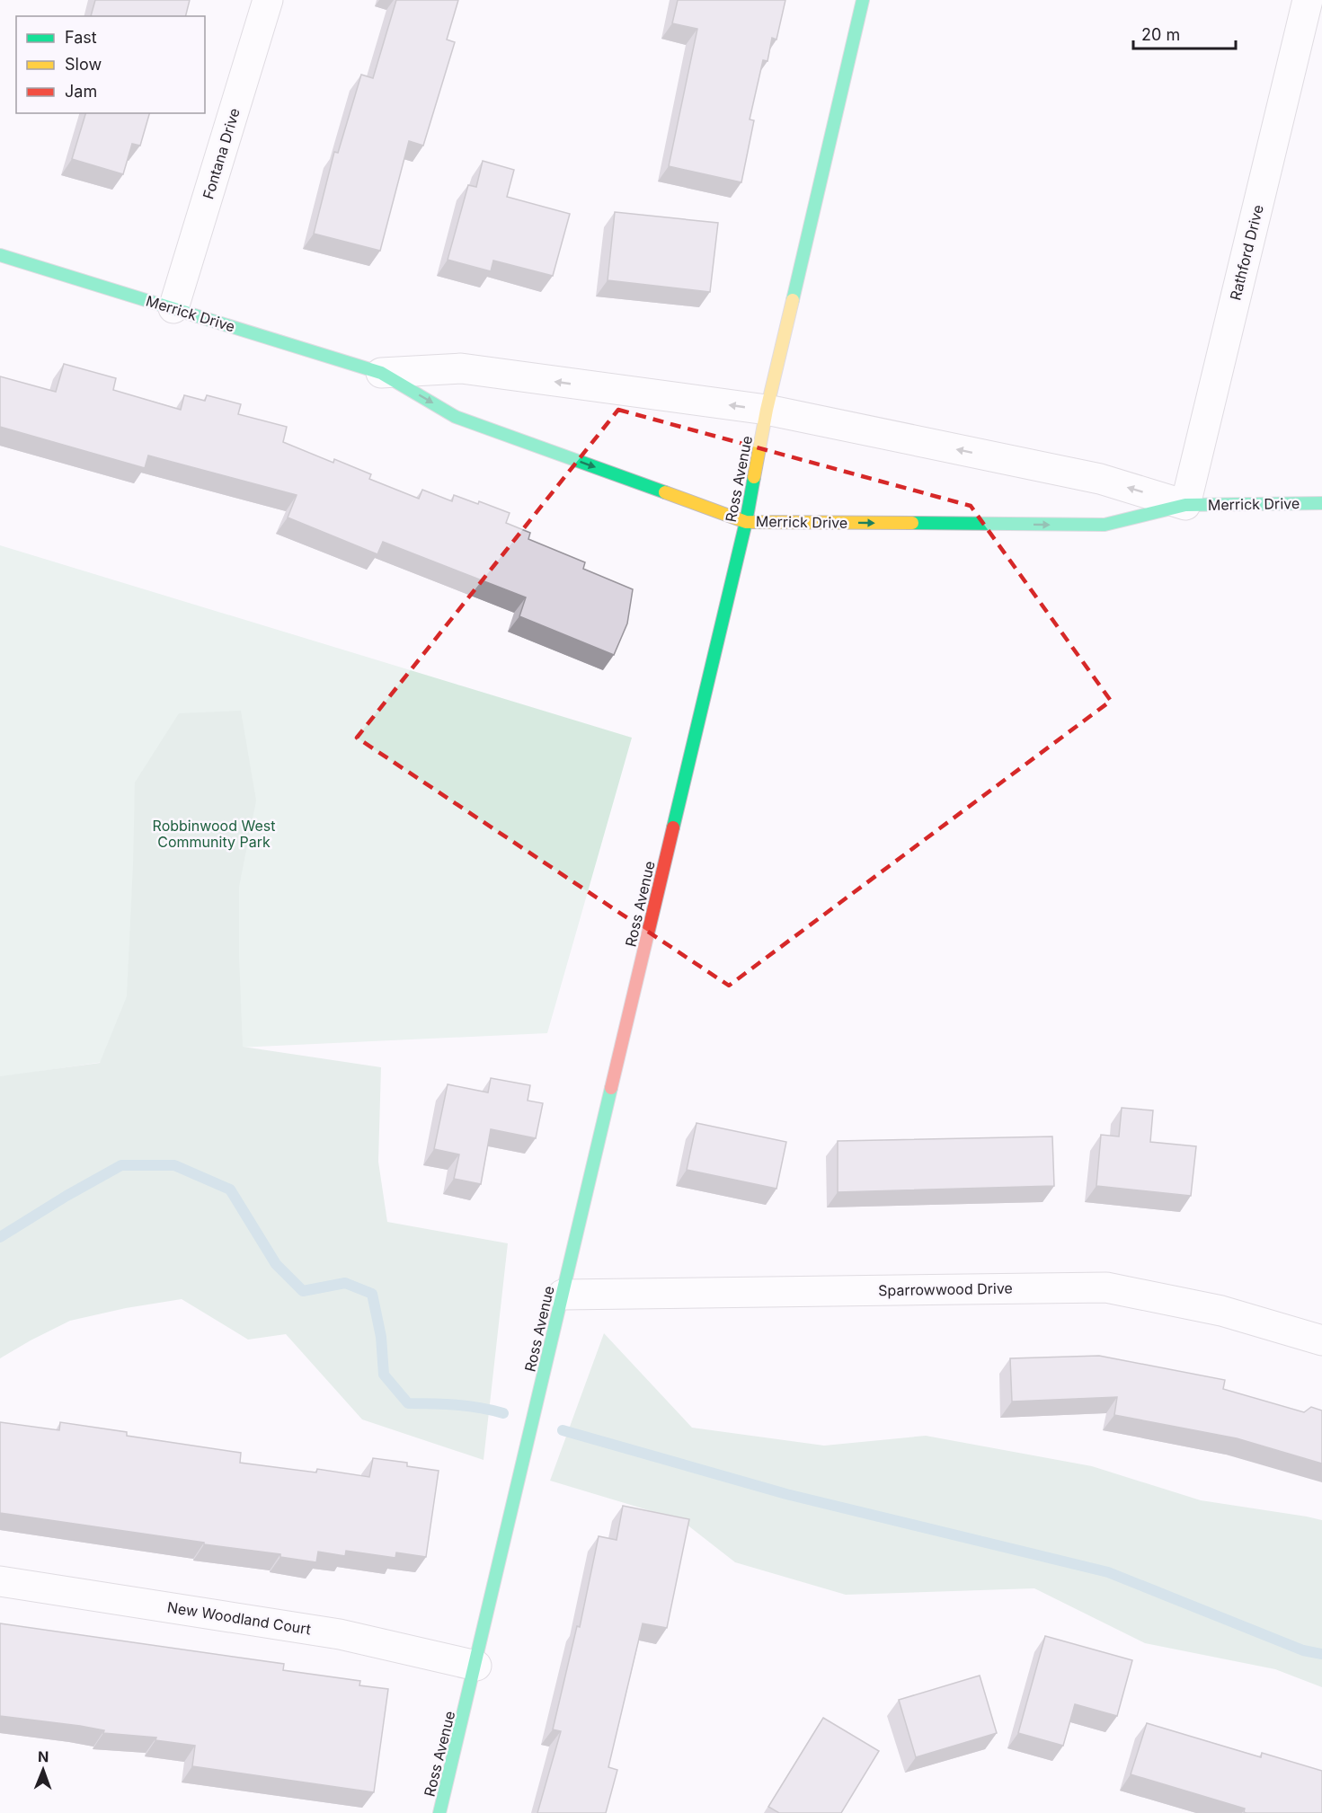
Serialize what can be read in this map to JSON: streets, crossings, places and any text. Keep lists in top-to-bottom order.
{
  "streets": {
    "street": [
      "Fontana Drive",
      "Rathford Drive",
      "Merrick Drive",
      "Ross Avenue",
      "Sparrowwood Drive",
      "New Woodland Court"
    ]
  },
  "crossings": [
    ["Fontana Drive", "Merrick Drive"],
    ["Rathford Drive", "Merrick Drive"],
    ["Merrick Drive", "Ross Avenue"],
    ["Ross Avenue", "Sparrowwood Drive"],
    ["Ross Avenue", "New Woodland Court"]
  ],
  "parks": ["Robbinwood West Community Park"],
  "legend": ["Fast", "Slow", "Jam"],
  "scale_bar": "20 m",
  "north": "top"
}
